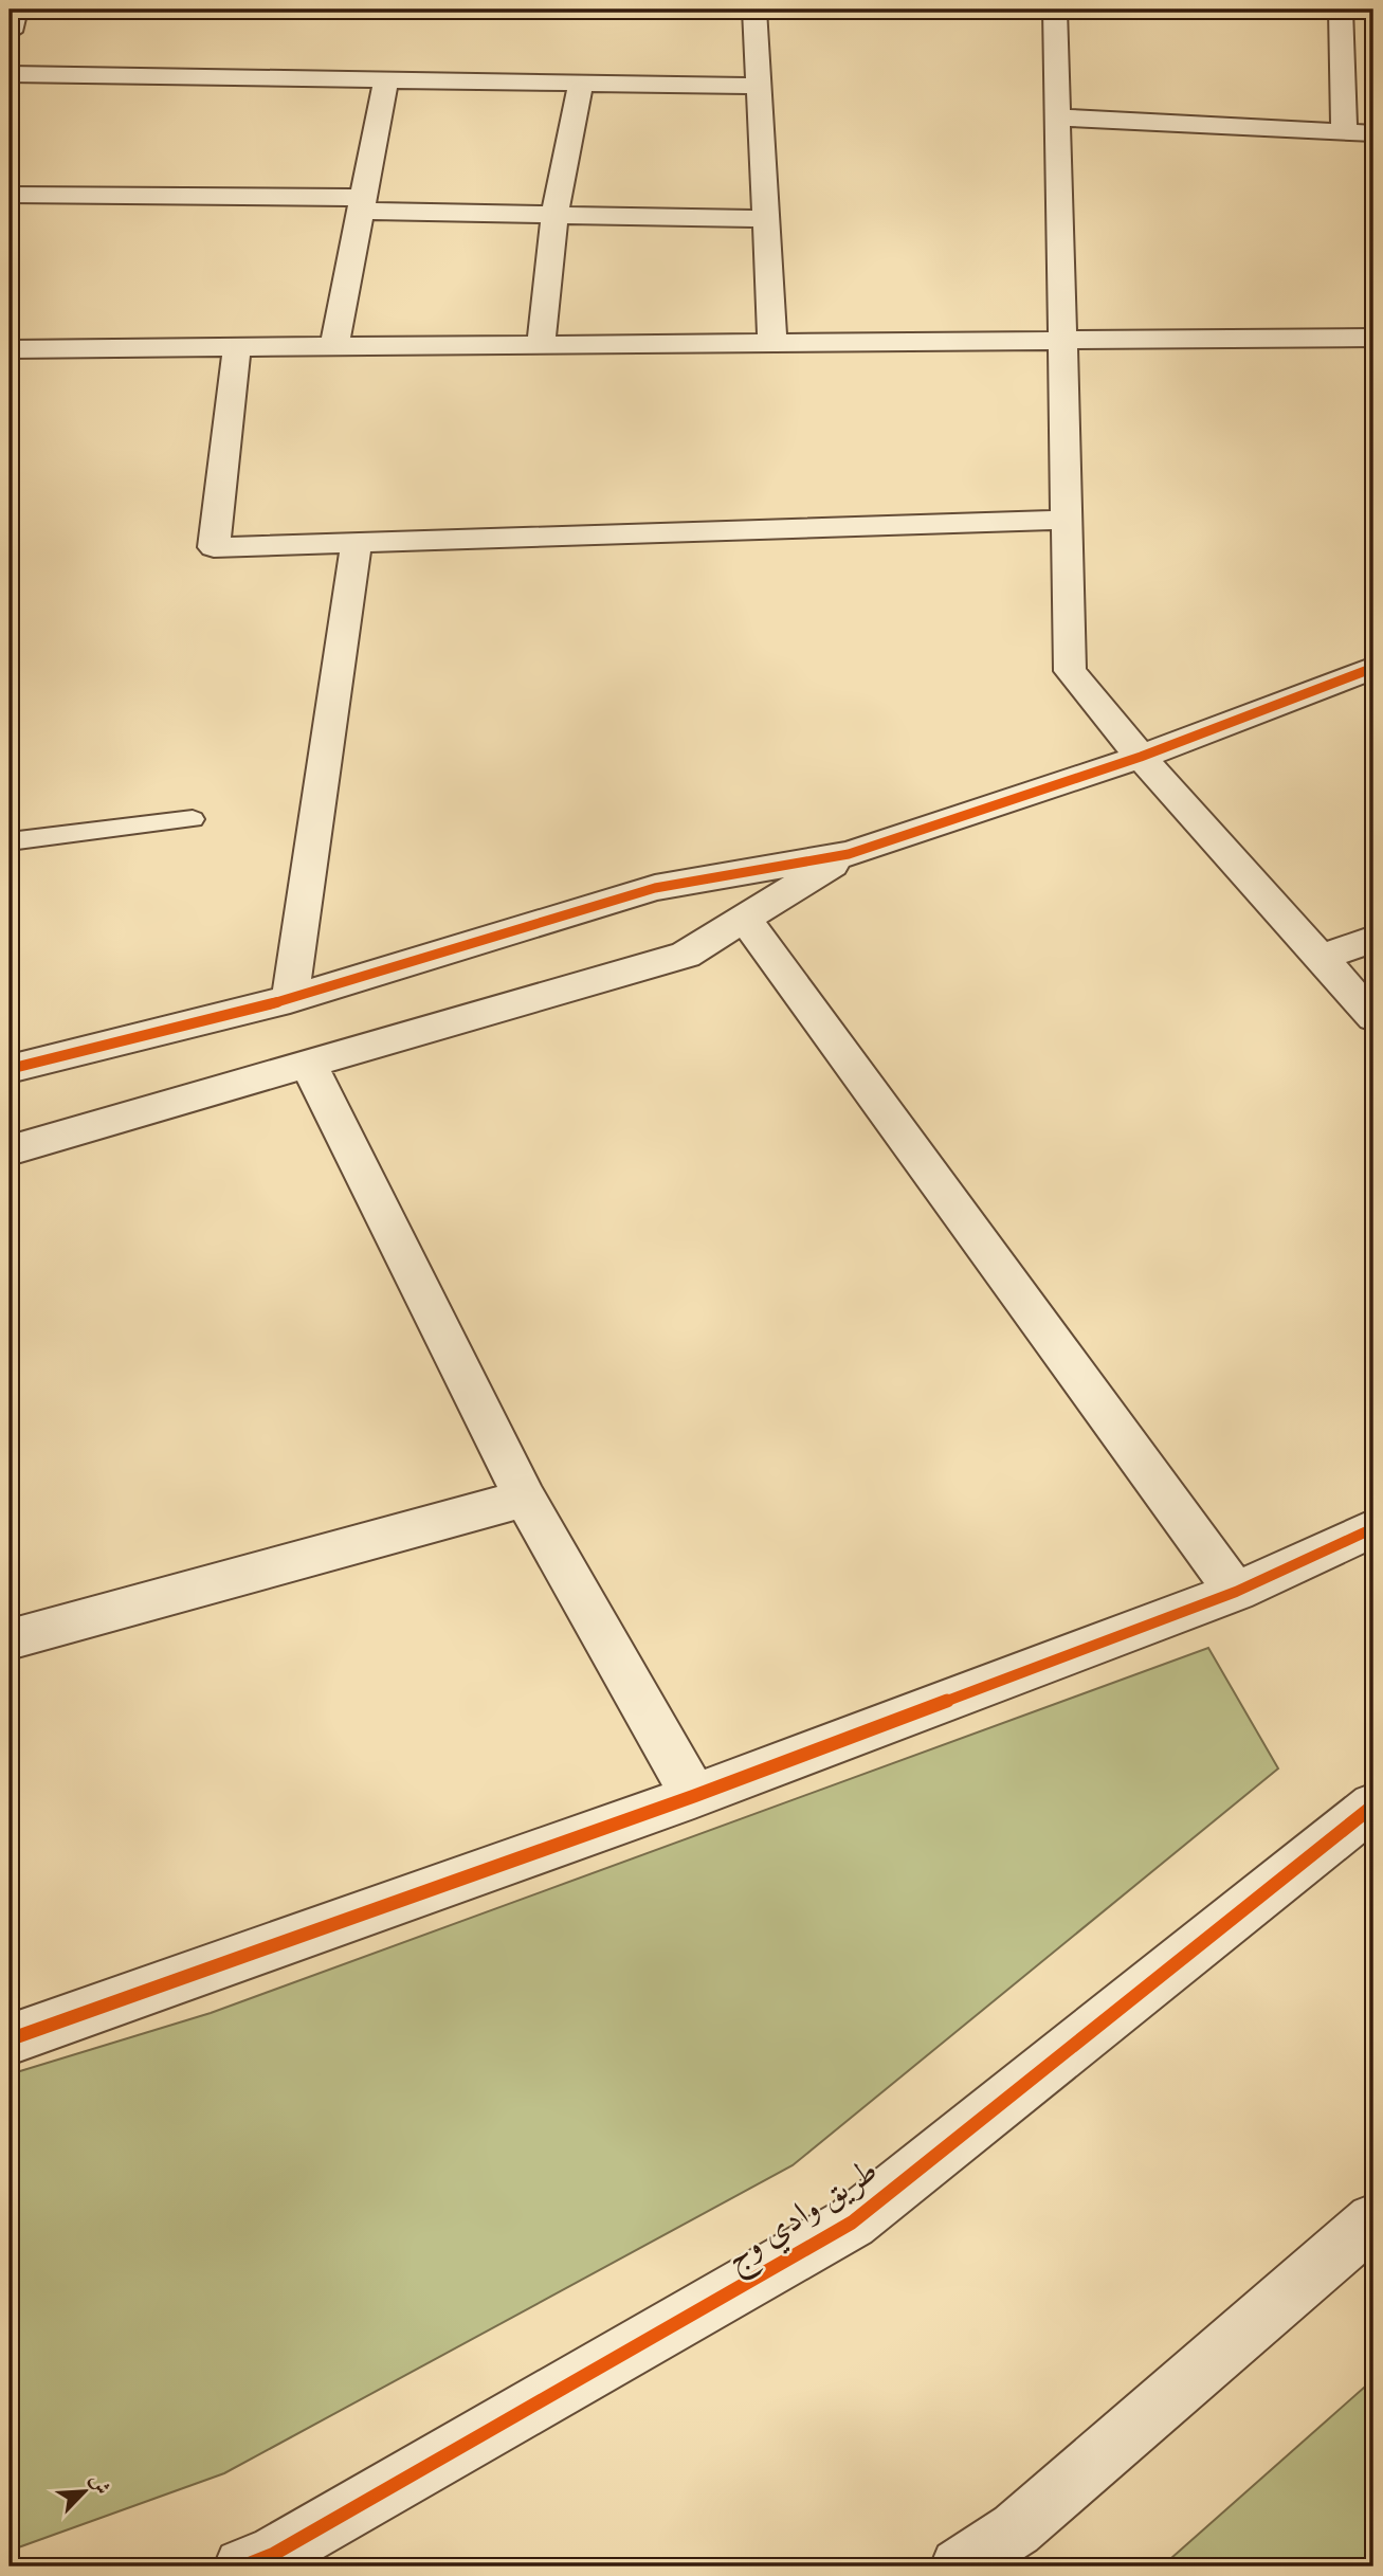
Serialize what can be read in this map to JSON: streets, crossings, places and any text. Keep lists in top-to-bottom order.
{
  "streets": {
    "street": ["طريق وادي وج"]
  },
  "north": "top right"
}
